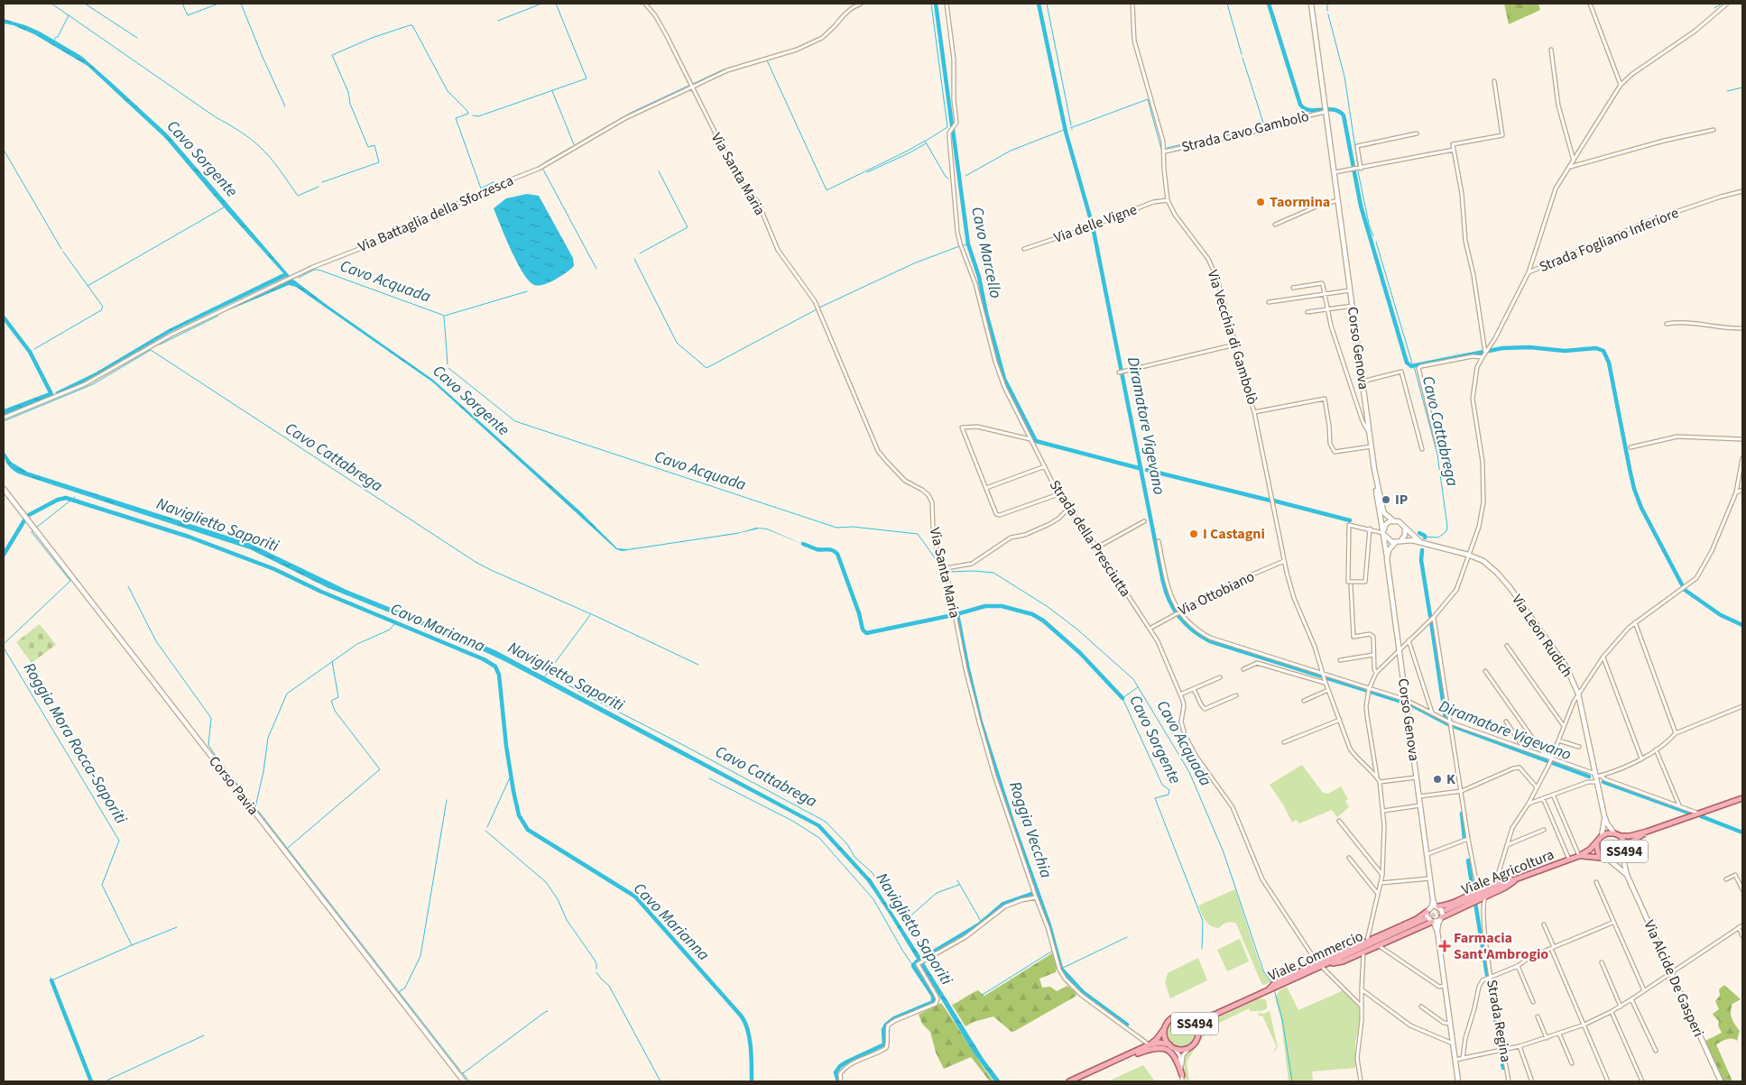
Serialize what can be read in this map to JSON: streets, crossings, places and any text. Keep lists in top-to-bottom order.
{
  "streets": {
    "main road": [
      "Corso Genova",
      "Via Leon Rudich",
      "Corso Pavia",
      "SS494",
      "Viale Agricoltura",
      "Viale Commercio",
      "Via Alcide De Gasperi"
    ],
    "street": [
      "Strada Cavo Gambolò",
      "Via Santa Maria",
      "Via Battaglia della Sforzesca",
      "Via delle Vigne",
      "Strada Fogliano Inferiore",
      "Via Vecchia di Gambolò",
      "Strada della Presciutta",
      "Via Ottobiano",
      "Strada Regina"
    ]
  },
  "crossings": [
    ["Strada Cavo Gambolò", "Via Vecchia di Gambolò"],
    ["Strada Cavo Gambolò", "Corso Genova"],
    ["Via Santa Maria", "Via Battaglia della Sforzesca"],
    ["Via Santa Maria", "Viale Commercio"],
    ["Via delle Vigne", "Via Vecchia di Gambolò"],
    ["Strada Fogliano Inferiore", "Corso Genova"],
    ["Strada Fogliano Inferiore", "Via Leon Rudich"],
    ["Via Vecchia di Gambolò", "Via Ottobiano"],
    ["Corso Genova", "Via Leon Rudich"],
    ["Strada della Presciutta", "Via Ottobiano"],
    ["Strada della Presciutta", "Viale Commercio"],
    ["SS494", "Viale Agricoltura"],
    ["SS494", "Viale Commercio"],
    ["SS494", "Via Alcide De Gasperi"],
    ["Viale Agricoltura", "Via Alcide De Gasperi"]
  ],
  "water": [
    "Cavo Sorgente",
    "Cavo Marcello",
    "Cavo Acquada",
    "Diramatore Vigevano",
    "Cavo Cattabrega",
    "Naviglietto Saporiti",
    "Cavo Marianna",
    "Roggia Mora Rocca-Saporiti",
    "Roggia Vecchia"
  ],
  "places": {
    "other": [
      "Taormina",
      "IP",
      "I Castagni",
      "K"
    ],
    "health": ["Farmacia Sant'Ambrogio"]
  }
}
